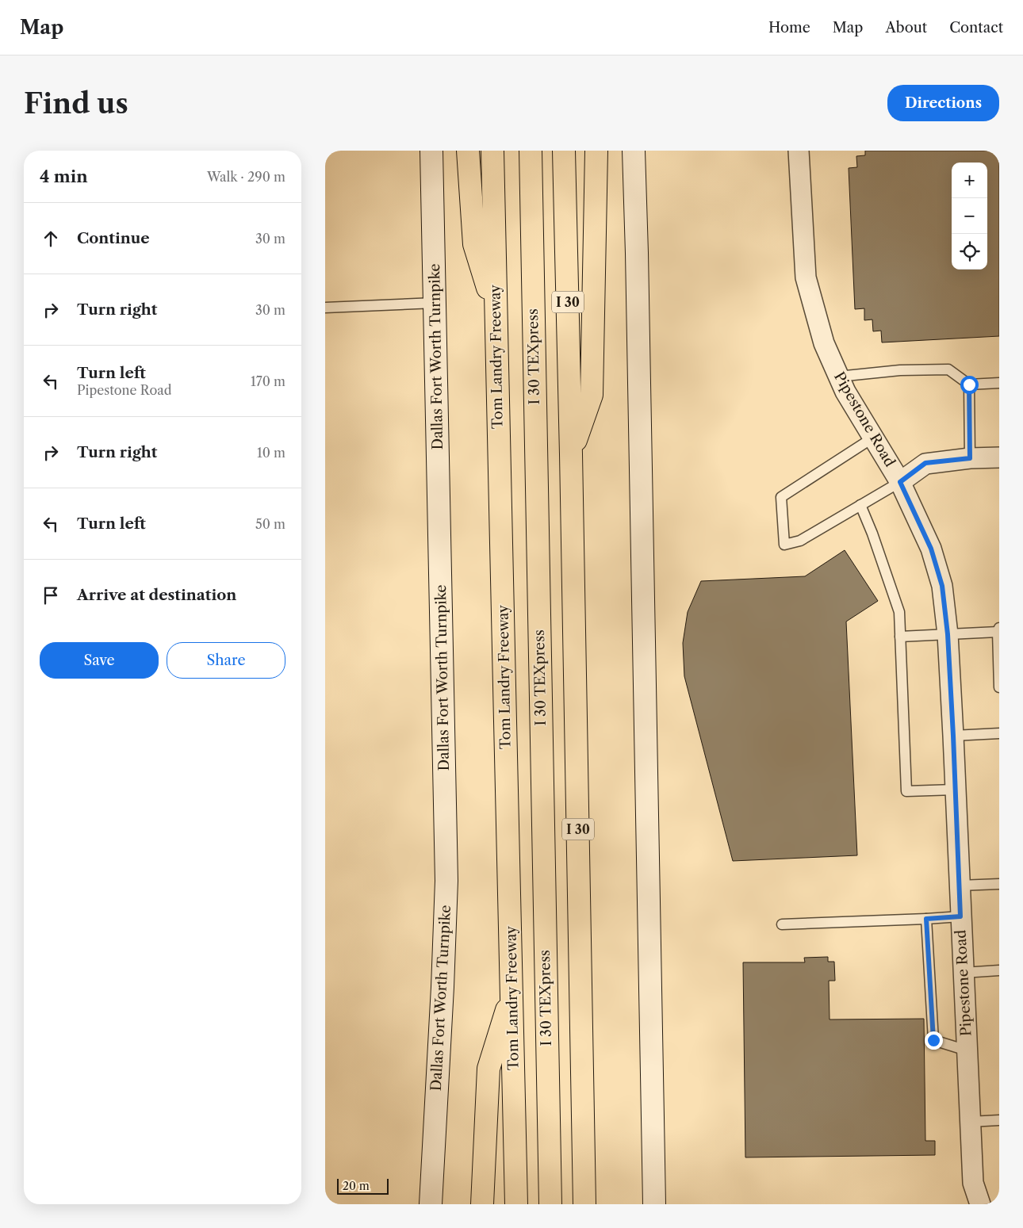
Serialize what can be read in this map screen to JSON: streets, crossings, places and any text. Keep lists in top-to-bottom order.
{
  "streets": {
    "highway": ["I 30", "Tom Landry Freeway", "I 30 TEXpress"],
    "main road": ["Dallas Fort Worth Turnpike"],
    "street": ["Pipestone Road"]
  },
  "scale_bar": "20 m",
  "page": {
    "header": "Map",
    "nav": [
      "Home",
      "Map",
      "About",
      "Contact"
    ],
    "buttons": [
      "Directions",
      ["Save", "Share"]
    ],
    "title": "Find us",
    "heading": ["4 min", "Walk · 290 m"],
    "map_buttons": ["+", "−"],
    "list": [
      ["Continue", "30 m"],
      ["Turn right", "30 m"],
      ["Turn left", "Pipestone Road", "170 m"],
      ["Turn right", "10 m"],
      ["Turn left", "50 m"],
      "Arrive at destination"
    ],
    "scale": "20 m"
  }
}
